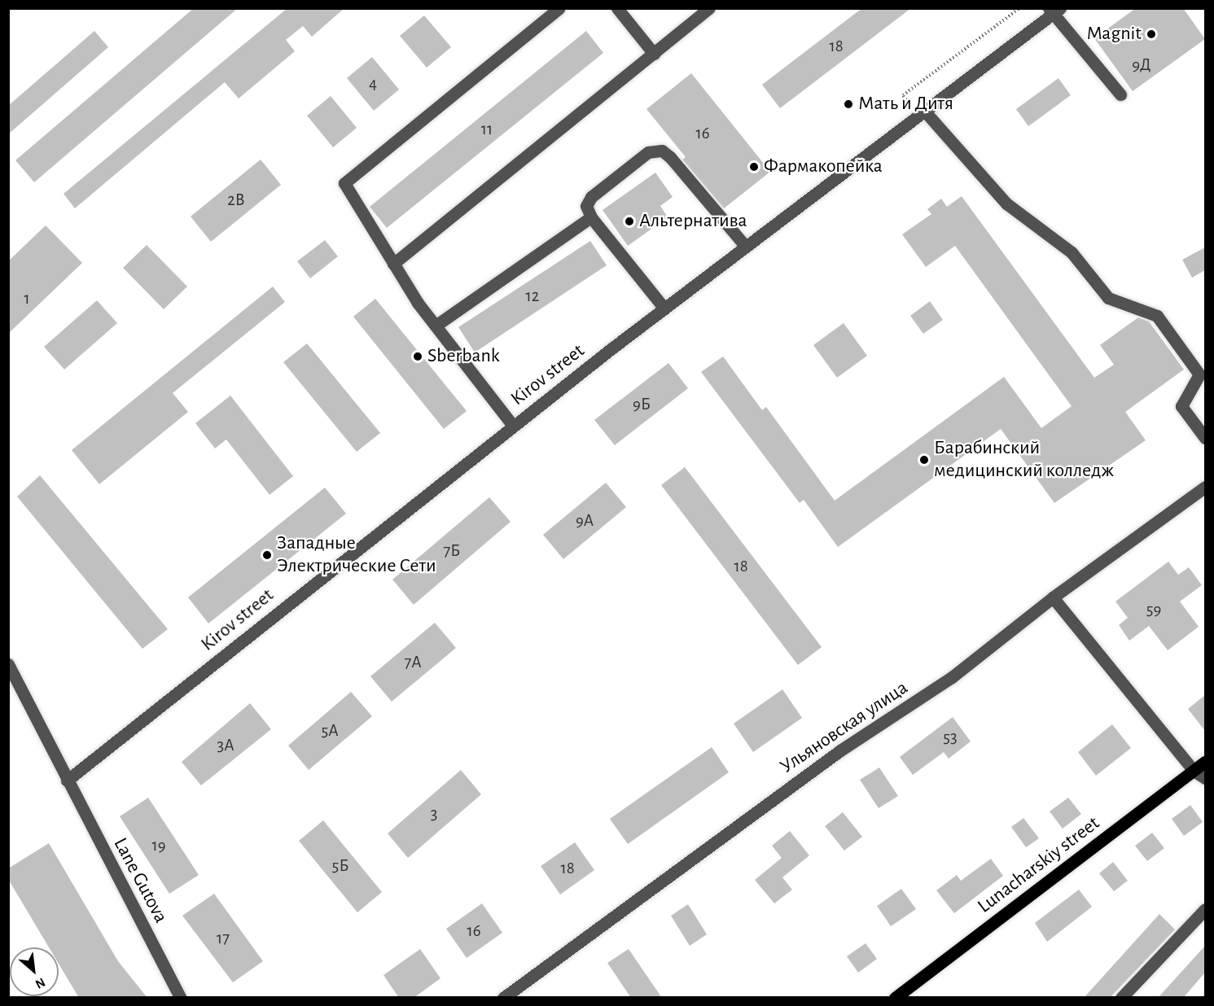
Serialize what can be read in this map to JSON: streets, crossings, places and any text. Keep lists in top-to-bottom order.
{
  "streets": {
    "main road": ["Lunacharskiy street"],
    "street": ["Kirov street", "Ульяновская улица", "Lane Gutova"]
  },
  "crossings": [
    ["Kirov street", "Lane Gutova"]
  ],
  "places": [
    "Magnit",
    "Мать и Дитя",
    "Фармакопейка",
    "Альтернатива",
    "Sberbank",
    "Барабинский медицинский колледж",
    "Западные Электрические Сети"
  ],
  "house_numbers": [
    "18",
    "9Д",
    "4",
    "11",
    "16",
    "2В",
    "12",
    "1",
    "9Б",
    "9А",
    "7Б",
    "18",
    "59",
    "7А",
    "5А",
    "53",
    "3А",
    "3",
    "19",
    "5Б",
    "18",
    "16",
    "17"
  ],
  "north": "bottom right"
}
